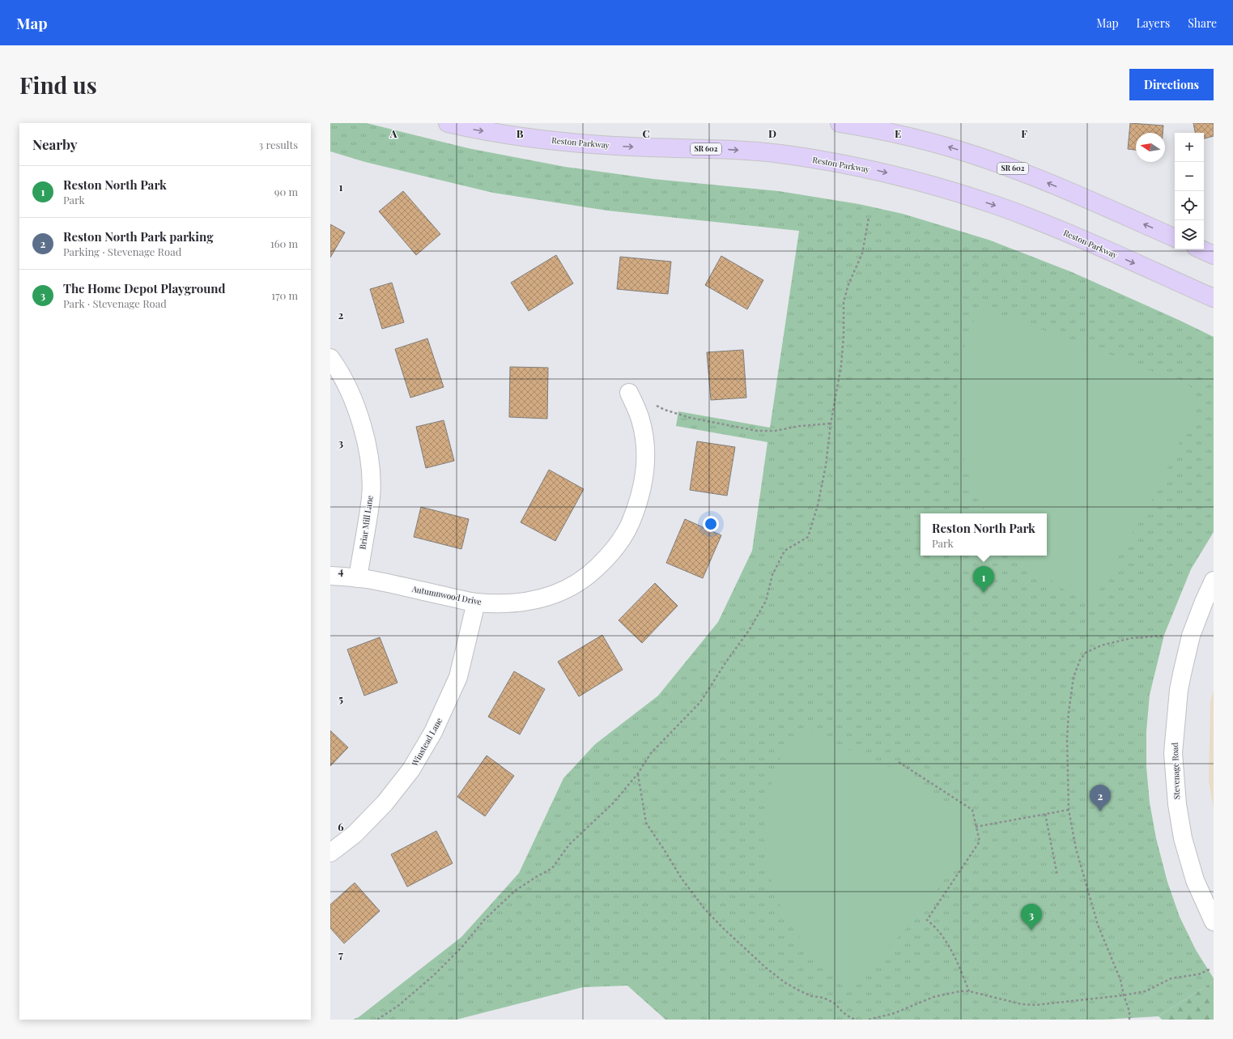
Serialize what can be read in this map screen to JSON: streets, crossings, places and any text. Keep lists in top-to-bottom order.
{
  "streets": {
    "main road": ["Reston Parkway", "SR 602"],
    "street": [
      "Briar Mill Lane",
      "Autumnwood Drive",
      "Winstead Lane",
      "Stevenage Road"
    ]
  },
  "crossings": [
    ["Briar Mill Lane", "Autumnwood Drive"],
    ["Autumnwood Drive", "Winstead Lane"]
  ],
  "north": "left",
  "page": {
    "header": "Map",
    "nav": ["Map", "Layers", "Share"],
    "buttons": "Directions",
    "title": "Find us",
    "heading": ["Nearby", "3 results"],
    "map_buttons": ["+", "−"],
    "list": [
      {
        "mark": "1",
        "name": "Reston North Park",
        "note": "Park",
        "value": "90 m"
      },
      {
        "mark": "2",
        "name": "Reston North Park parking",
        "note": "Parking · Stevenage Road",
        "value": "160 m"
      },
      {
        "mark": "3",
        "name": "The Home Depot Playground",
        "note": "Park · Stevenage Road",
        "value": "170 m"
      }
    ],
    "popup": ["Reston North Park", "Park"],
    "pins": ["1", "2", "3"]
  },
  "grid": {
    "columns": [
      "A",
      "B",
      "C",
      "D",
      "E",
      "F"
    ],
    "rows": [
      "1",
      "2",
      "3",
      "4",
      "5",
      "6",
      "7"
    ]
  }
}
